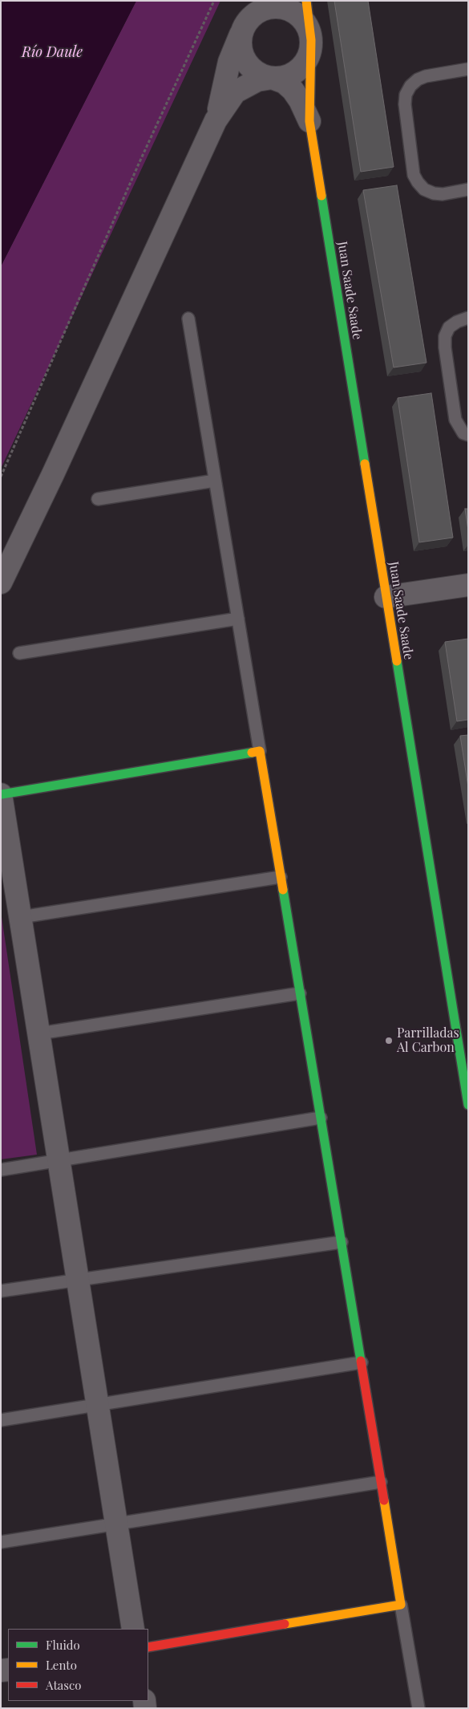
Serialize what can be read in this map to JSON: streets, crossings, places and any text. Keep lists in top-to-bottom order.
{
  "streets": {
    "street": ["Juan Saade Saade"]
  },
  "water": ["Río Daule"],
  "places": ["Parrilladas Al Carbon"],
  "legend": ["Fluido", "Lento", "Atasco"]
}
